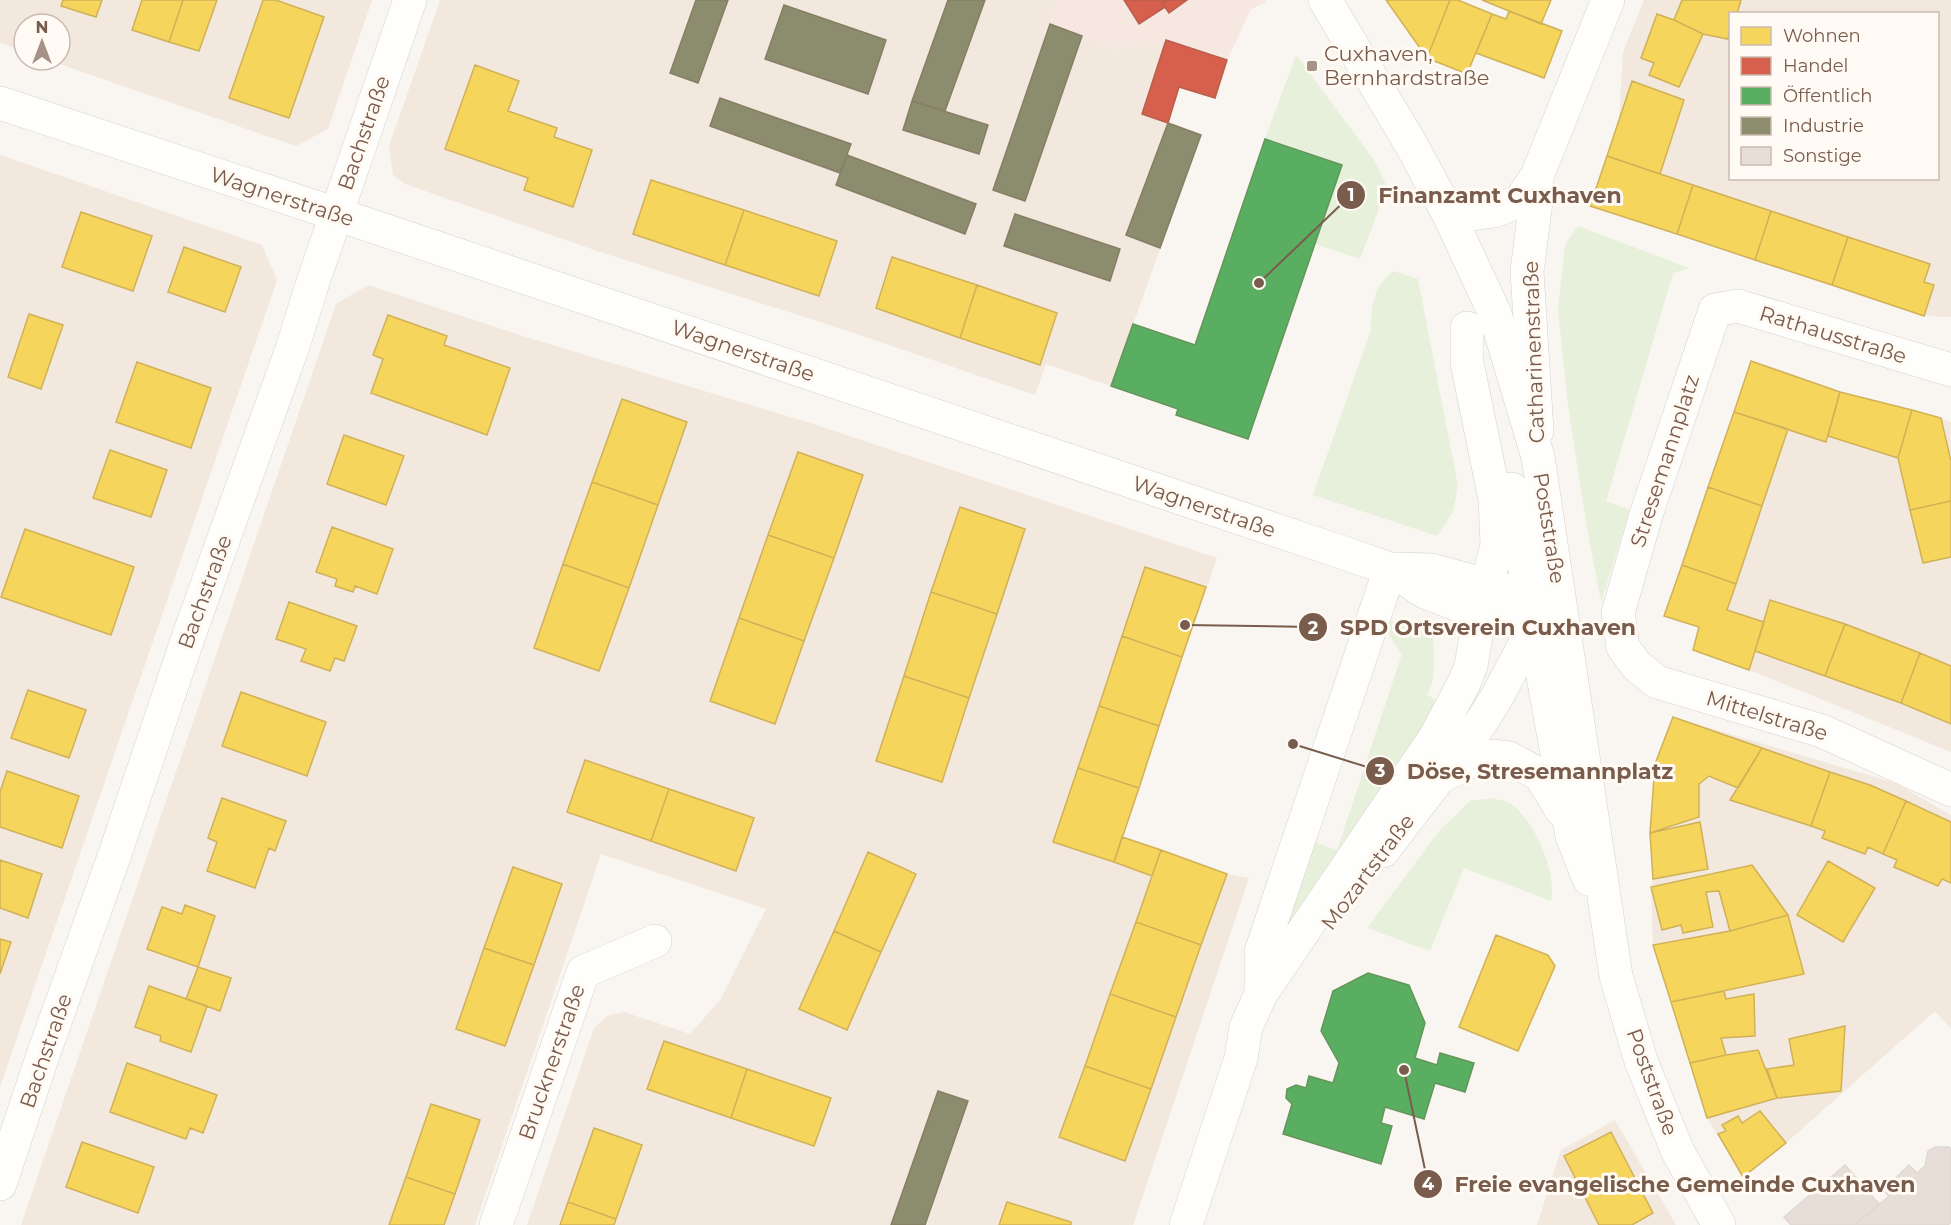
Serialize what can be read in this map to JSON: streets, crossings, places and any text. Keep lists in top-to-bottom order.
{
  "streets": {
    "street": [
      "Bachstraße",
      "Wagnerstraße",
      "Rathausstraße",
      "Catharinenstraße",
      "Stresemannplatz",
      "Poststraße",
      "Mittelstraße",
      "Mozartstraße",
      "Brucknerstraße"
    ]
  },
  "crossings": [
    ["Bachstraße", "Wagnerstraße"],
    ["Wagnerstraße", "Poststraße"],
    ["Wagnerstraße", "Mozartstraße"],
    ["Rathausstraße", "Stresemannplatz"],
    ["Catharinenstraße", "Poststraße"],
    ["Stresemannplatz", "Mittelstraße"],
    ["Poststraße", "Mozartstraße"]
  ],
  "places": {
    "transit": ["Cuxhaven, Bernhardstraße"],
    "other": [
      "Finanzamt Cuxhaven",
      "SPD Ortsverein Cuxhaven",
      "Döse, Stresemannplatz",
      "Freie evangelische Gemeinde Cuxhaven"
    ]
  },
  "legend": [
    "Wohnen",
    "Handel",
    "Öffentlich",
    "Industrie",
    "Sonstige"
  ],
  "north": "top"
}
